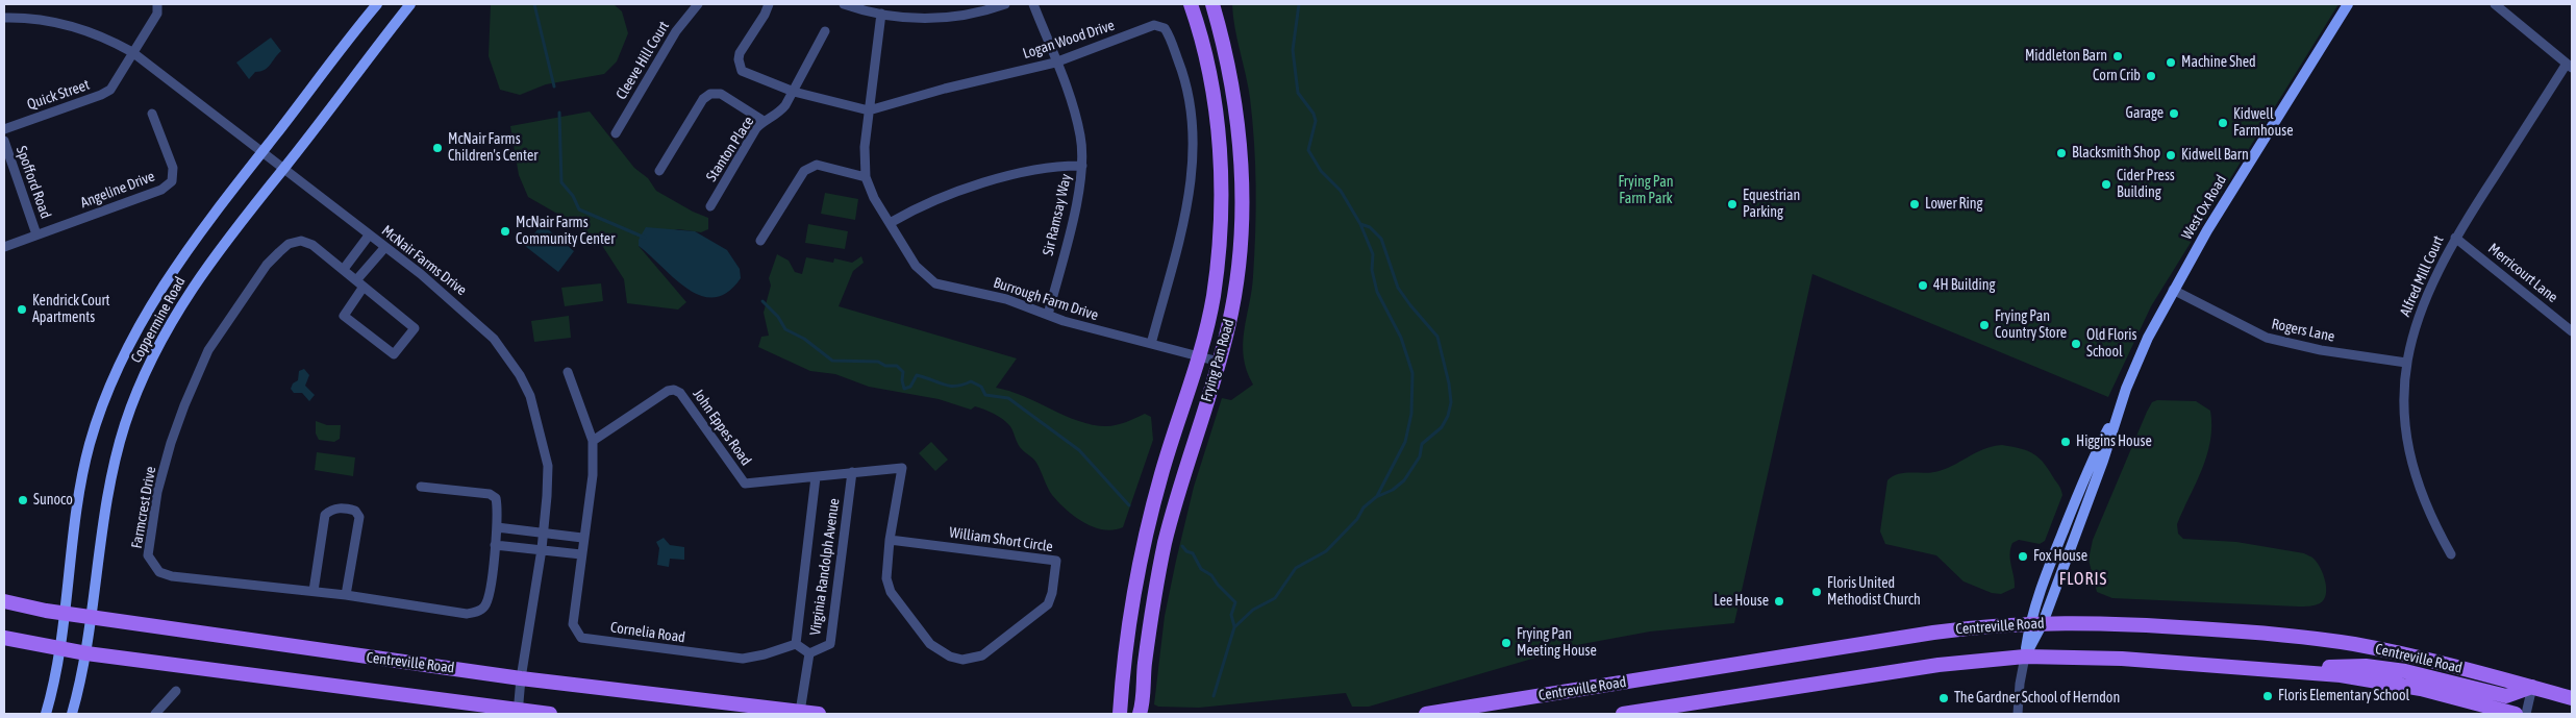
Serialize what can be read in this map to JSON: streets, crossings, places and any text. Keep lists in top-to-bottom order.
{
  "streets": {
    "main road": ["Frying Pan Road", "Centreville Road"],
    "street": [
      "Logan Wood Drive",
      "Cleeve Hill Court",
      "Quick Street",
      "Stanton Place",
      "Spofford Road",
      "Angeline Drive",
      "West Ox Road",
      "Sir Ramsay Way",
      "McNair Farms Drive",
      "Merricourt Lane",
      "Alfred Mill Court",
      "Burrough Farm Drive",
      "Coppermine Road",
      "Rogers Lane",
      "John Eppes Road",
      "Farmcrest Drive",
      "William Short Circle",
      "Virginia Randolph Avenue",
      "Cornelia Road"
    ]
  },
  "crossings": [
    ["Logan Wood Drive", "Sir Ramsay Way"],
    ["Logan Wood Drive", "Burrough Farm Drive"],
    ["Quick Street", "McNair Farms Drive"],
    ["Spofford Road", "Angeline Drive"],
    ["West Ox Road", "Rogers Lane"],
    ["West Ox Road", "Centreville Road"],
    ["Sir Ramsay Way", "Burrough Farm Drive"],
    ["McNair Farms Drive", "Coppermine Road"],
    ["McNair Farms Drive", "Farmcrest Drive"],
    ["McNair Farms Drive", "Centreville Road"],
    ["Merricourt Lane", "Alfred Mill Court"],
    ["Alfred Mill Court", "Rogers Lane"],
    ["Burrough Farm Drive", "Frying Pan Road"],
    ["Coppermine Road", "Centreville Road"],
    ["John Eppes Road", "William Short Circle"],
    ["John Eppes Road", "Virginia Randolph Avenue"],
    ["John Eppes Road", "Cornelia Road"],
    ["Virginia Randolph Avenue", "Centreville Road"],
    ["Virginia Randolph Avenue", "Cornelia Road"]
  ],
  "districts": ["FLORIS"],
  "parks": ["Frying Pan Farm Park"],
  "places": [
    "Middleton Barn",
    "Machine Shed",
    "Corn Crib",
    "Garage",
    "Kidwell Farmhouse",
    "McNair Farms Children's Center",
    "Blacksmith Shop",
    "Kidwell Barn",
    "Cider Press Building",
    "Equestrian Parking",
    "Lower Ring",
    "McNair Farms Community Center",
    "4H Building",
    "Kendrick Court Apartments",
    "Frying Pan Country Store",
    "Old Floris School",
    "Higgins House",
    "Sunoco",
    "Fox House",
    "Floris United Methodist Church",
    "Lee House",
    "Frying Pan Meeting House",
    "Floris Elementary School",
    "The Gardner School of Herndon"
  ]
}
